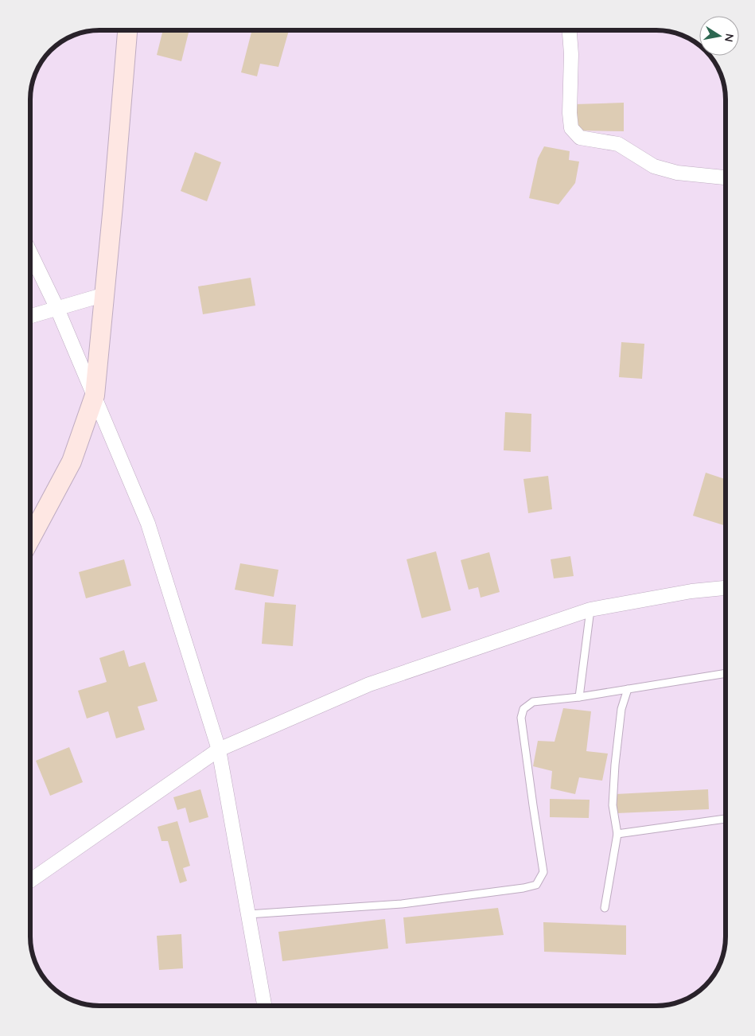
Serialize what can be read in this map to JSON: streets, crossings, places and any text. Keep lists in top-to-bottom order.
{
  "north": "right"
}
